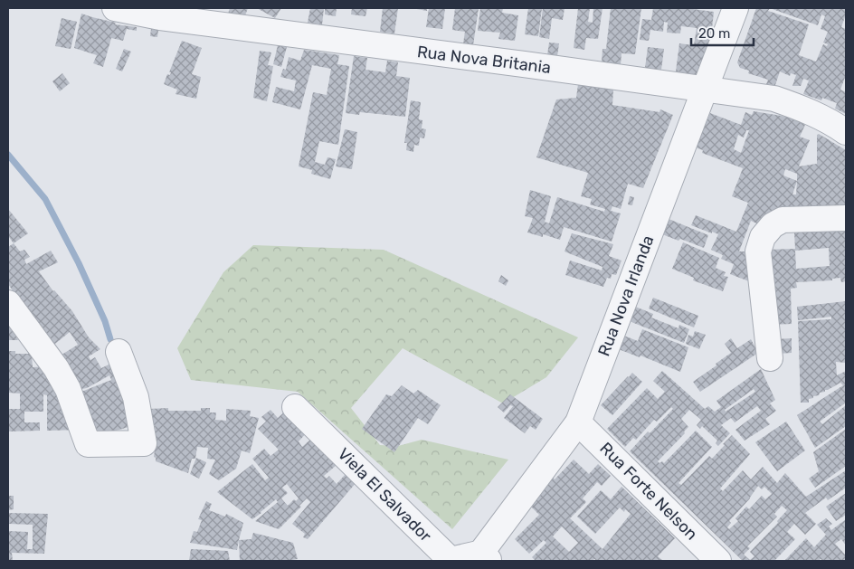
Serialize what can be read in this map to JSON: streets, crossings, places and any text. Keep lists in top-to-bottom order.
{
  "streets": {
    "street": [
      "Rua Nova Britania",
      "Rua Nova Irlanda",
      "Rua Forte Nelson",
      "Viela El Salvador"
    ]
  },
  "crossings": [
    ["Rua Nova Britania", "Rua Nova Irlanda"],
    ["Rua Nova Irlanda", "Rua Forte Nelson"],
    ["Rua Nova Irlanda", "Viela El Salvador"]
  ],
  "scale_bar": "20 m"
}
